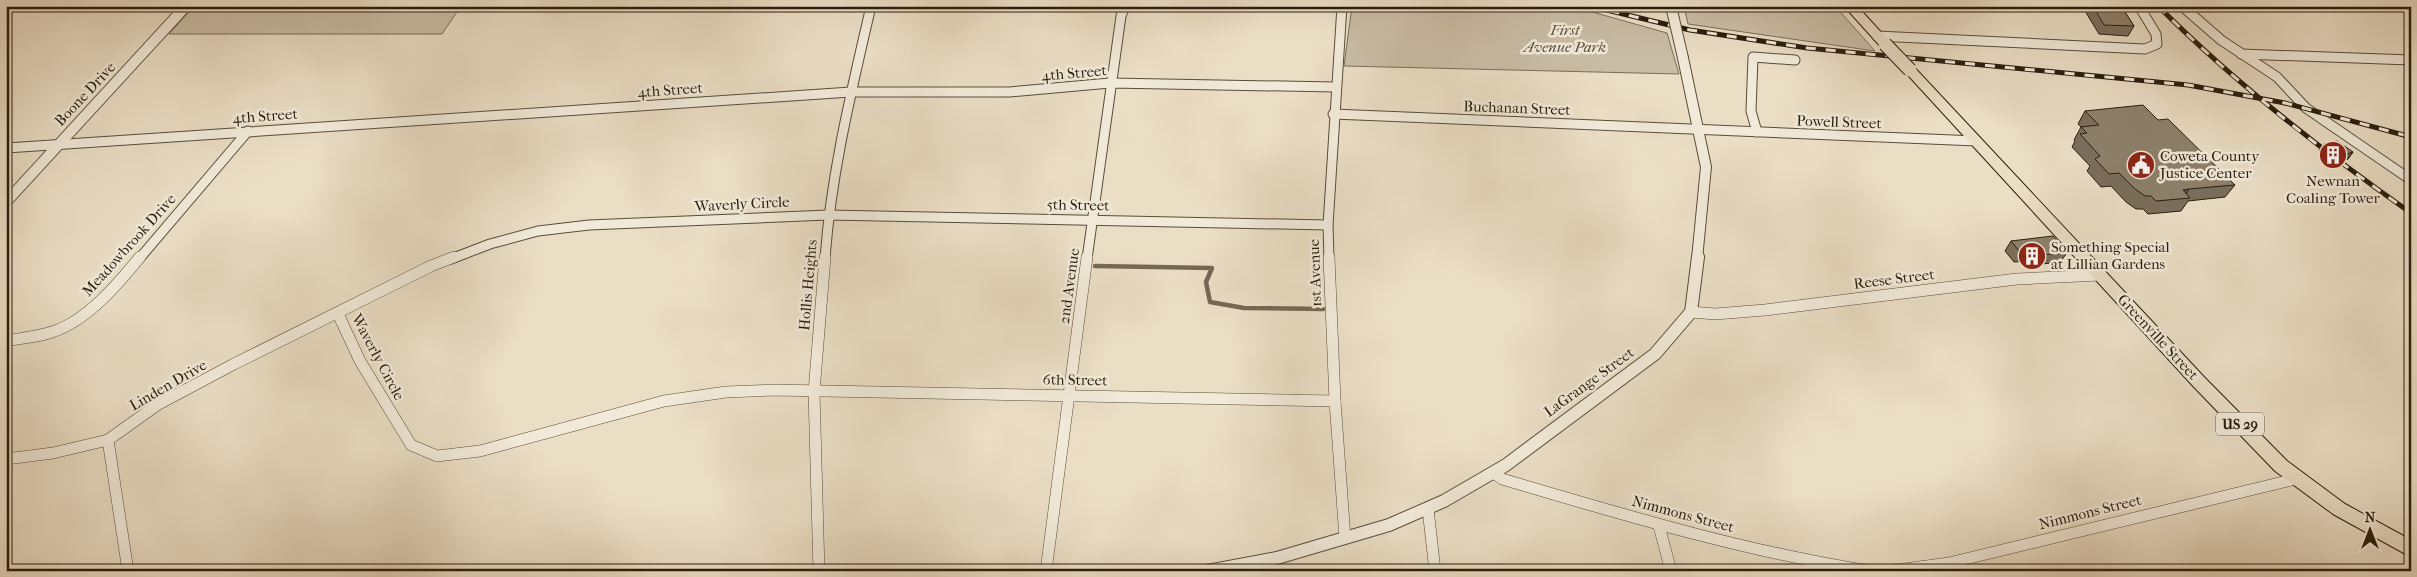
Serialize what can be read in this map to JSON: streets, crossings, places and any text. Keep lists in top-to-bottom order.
{
  "streets": {
    "main road": ["Greenville Street", "US 29"],
    "street": [
      "4th Street",
      "Boone Drive",
      "Buchanan Street",
      "Powell Street",
      "Waverly Circle",
      "5th Street",
      "Meadowbrook Drive",
      "1st Avenue",
      "Reese Street",
      "Hollis Heights",
      "2nd Avenue",
      "6th Street",
      "LaGrange Street",
      "Linden Drive",
      "Nimmons Street"
    ]
  },
  "crossings": [
    ["4th Street", "Boone Drive"],
    ["4th Street", "Meadowbrook Drive"],
    ["4th Street", "1st Avenue"],
    ["4th Street", "Hollis Heights"],
    ["4th Street", "2nd Avenue"],
    ["Buchanan Street", "Powell Street"],
    ["Buchanan Street", "1st Avenue"],
    ["Powell Street", "Greenville Street"],
    ["Waverly Circle", "5th Street"],
    ["Waverly Circle", "Hollis Heights"],
    ["Waverly Circle", "6th Street"],
    ["Waverly Circle", "Linden Drive"],
    ["5th Street", "1st Avenue"],
    ["5th Street", "Hollis Heights"],
    ["5th Street", "2nd Avenue"],
    ["1st Avenue", "6th Street"],
    ["1st Avenue", "LaGrange Street"],
    ["Reese Street", "Greenville Street"],
    ["Reese Street", "LaGrange Street"],
    ["Hollis Heights", "6th Street"],
    ["2nd Avenue", "6th Street"],
    ["Greenville Street", "Nimmons Street"],
    ["LaGrange Street", "Nimmons Street"]
  ],
  "parks": ["First Avenue Park"],
  "places": {
    "building": ["Newnan Coaling Tower", "Something Special at Lillian Gardens"],
    "public building": ["Coweta County Justice Center"]
  },
  "north": "top"
}
